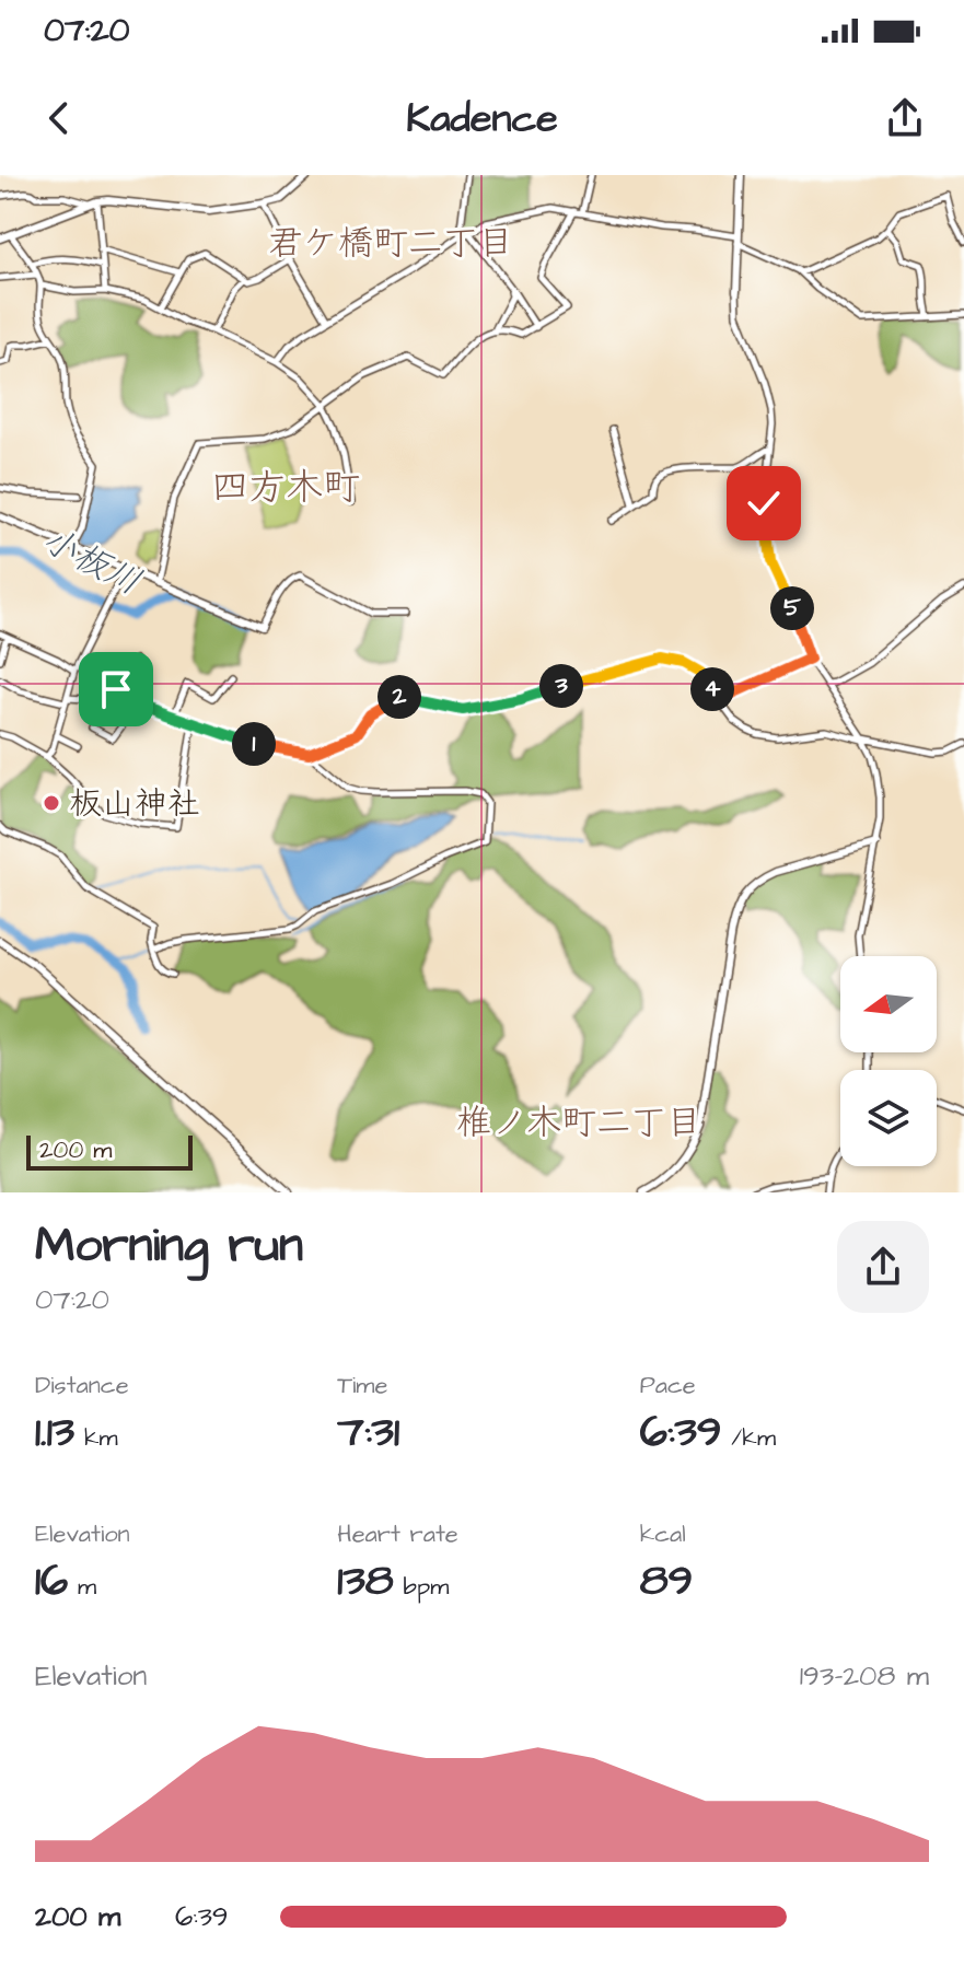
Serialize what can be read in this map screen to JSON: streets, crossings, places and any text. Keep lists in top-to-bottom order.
{
  "districts": ["君ケ橋町二丁目", "四方木町", "椎ノ木町二丁目"],
  "water": ["小板川"],
  "places": ["板山神社"],
  "scale_bar": "200 m",
  "north": "left",
  "page": {
    "status": "07:20",
    "header": "Kadence",
    "pins": [
      "5",
      "3",
      "4",
      "2",
      "1"
    ],
    "scale": "200 m",
    "heading": ["Morning run", "07:20"],
    "stats": [
      ["Distance", "1.13 km"],
      ["Time", "7:31"],
      ["Pace", "6:39 /km"],
      ["Elevation", "16 m"],
      ["Heart rate", "138 bpm"],
      ["kcal", "89"]
    ],
    "chart": ["Elevation", "193–208 m"],
    "list": [
      {
        "name": "200 m",
        "note": "6:39"
      }
    ]
  }
}
